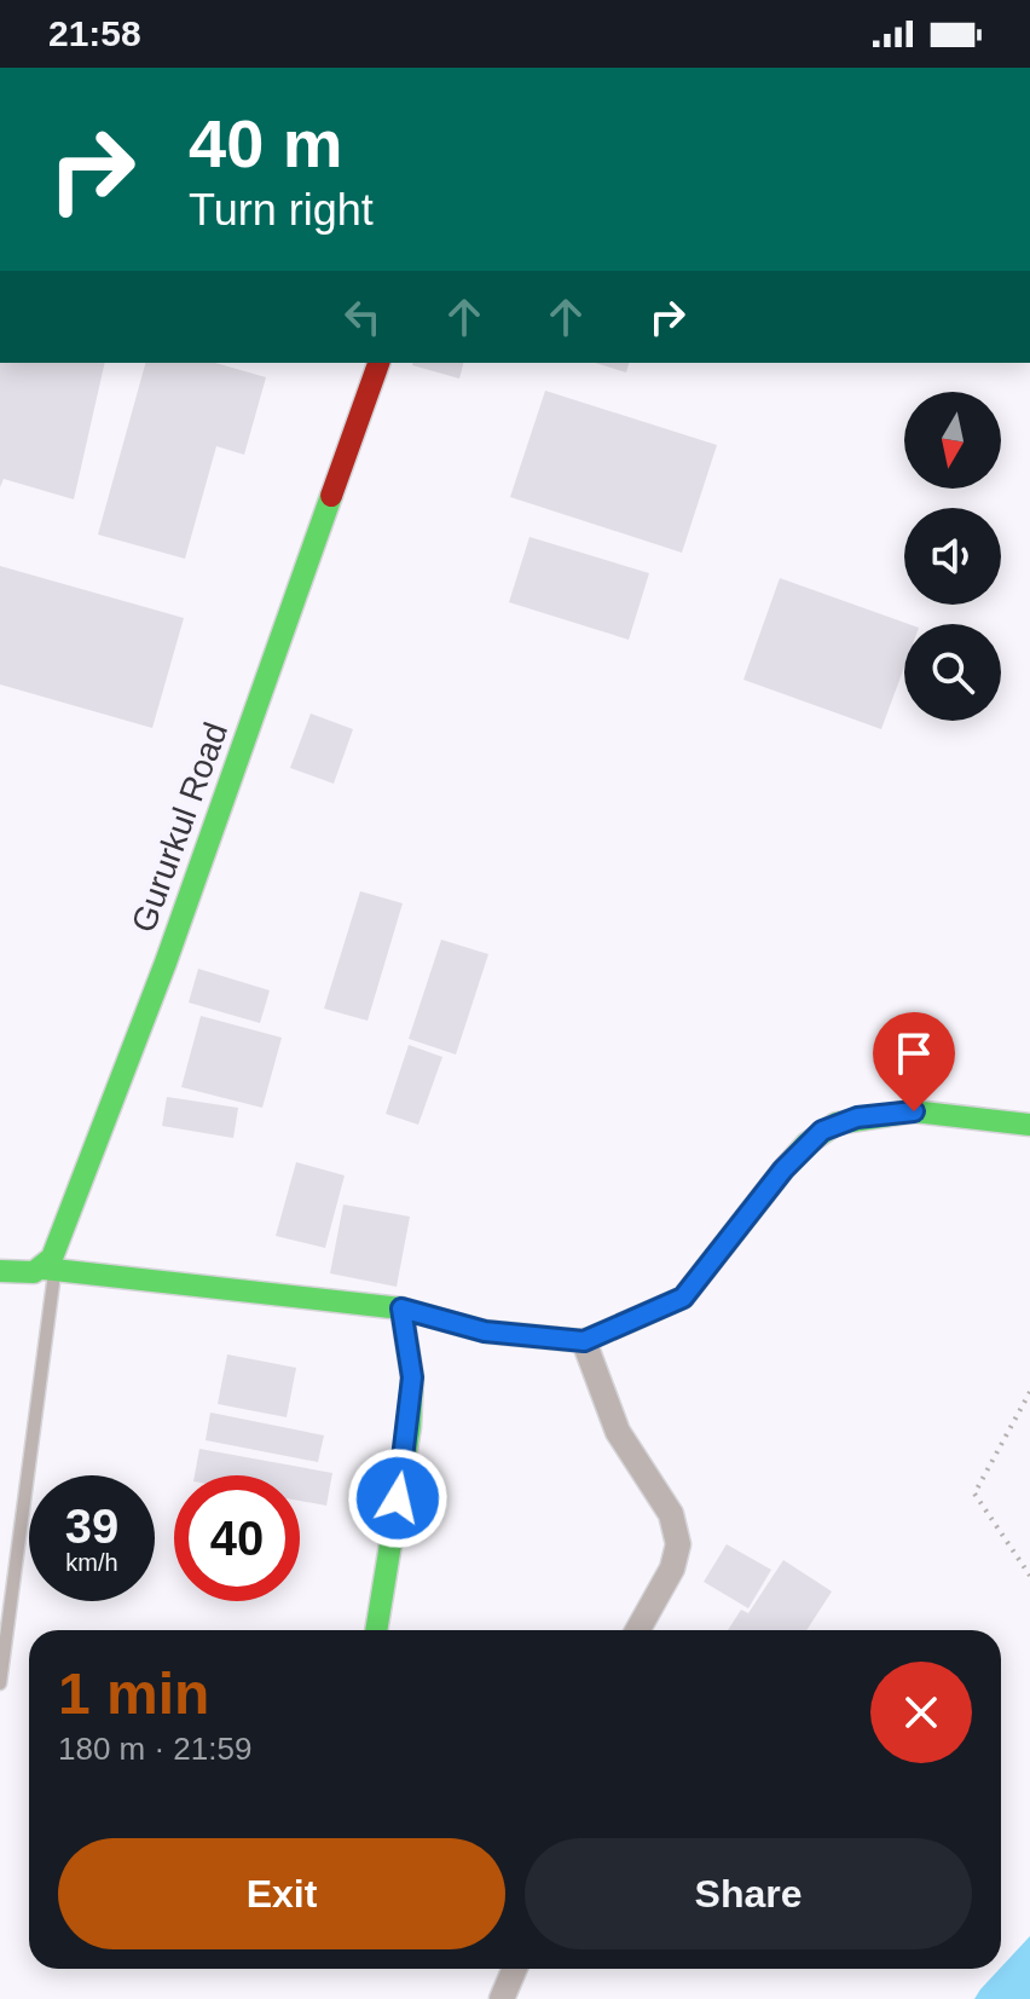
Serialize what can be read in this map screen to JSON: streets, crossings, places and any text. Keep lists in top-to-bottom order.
{
  "streets": {
    "street": ["Gururkul Road"]
  },
  "north": "bottom",
  "page": {
    "status": "21:58",
    "turn": ["40 m", "Turn right"],
    "speed": "39 km/h",
    "limit": "40",
    "heading": ["1 min", "180 m · 21:59"],
    "buttons": ["Exit", "Share"]
  }
}
